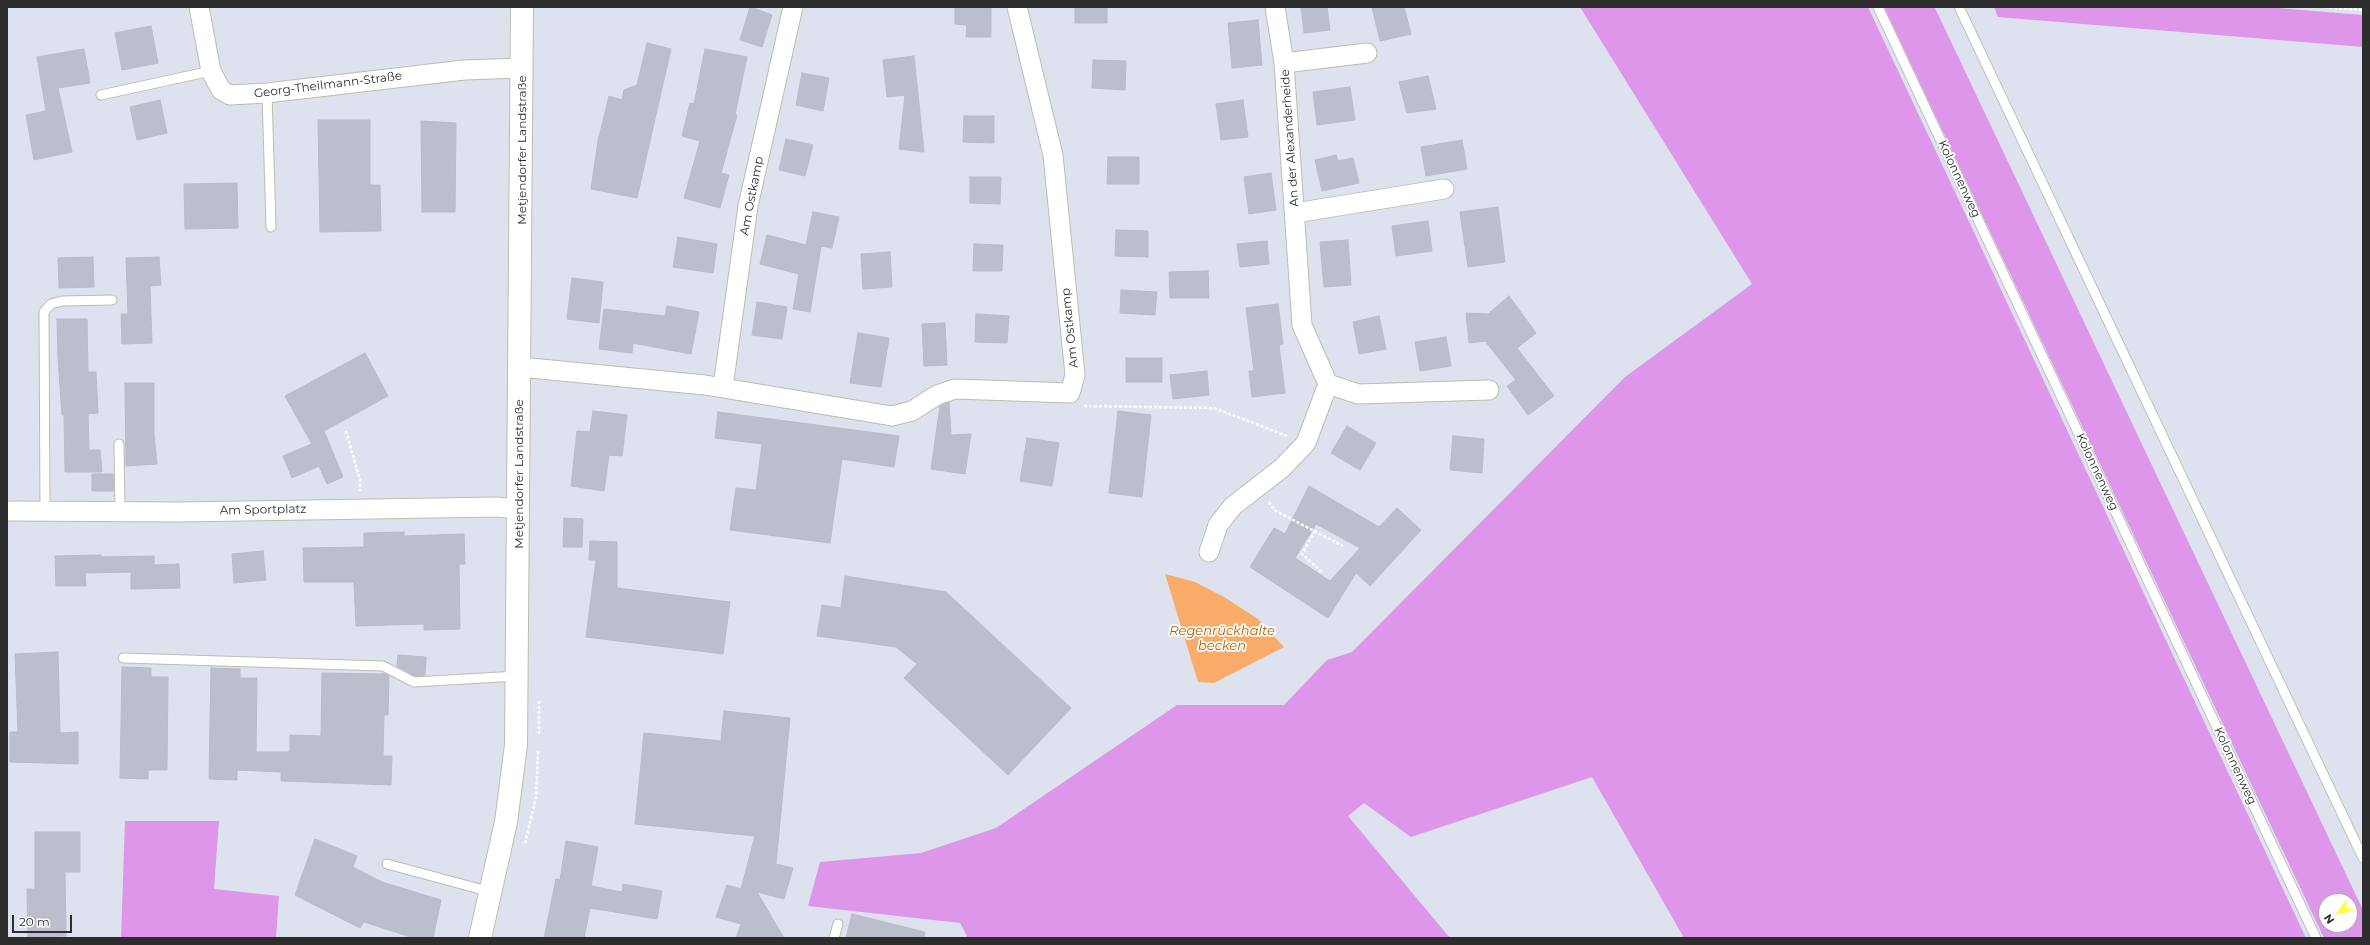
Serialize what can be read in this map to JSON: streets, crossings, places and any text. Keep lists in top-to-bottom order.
{
  "streets": {
    "main road": ["Metjendorfer Landstraße"],
    "street": [
      "Georg-Theilmann-Straße",
      "An der Alexanderheide",
      "Am Ostkamp",
      "Am Sportplatz"
    ],
    "lane": ["Kolonnenweg"]
  },
  "crossings": [
    ["Georg-Theilmann-Straße", "Metjendorfer Landstraße"],
    ["Metjendorfer Landstraße", "Am Sportplatz"]
  ],
  "water": ["Regenrückhalte becken"],
  "scale_bar": "20 m",
  "north": "bottom left"
}
